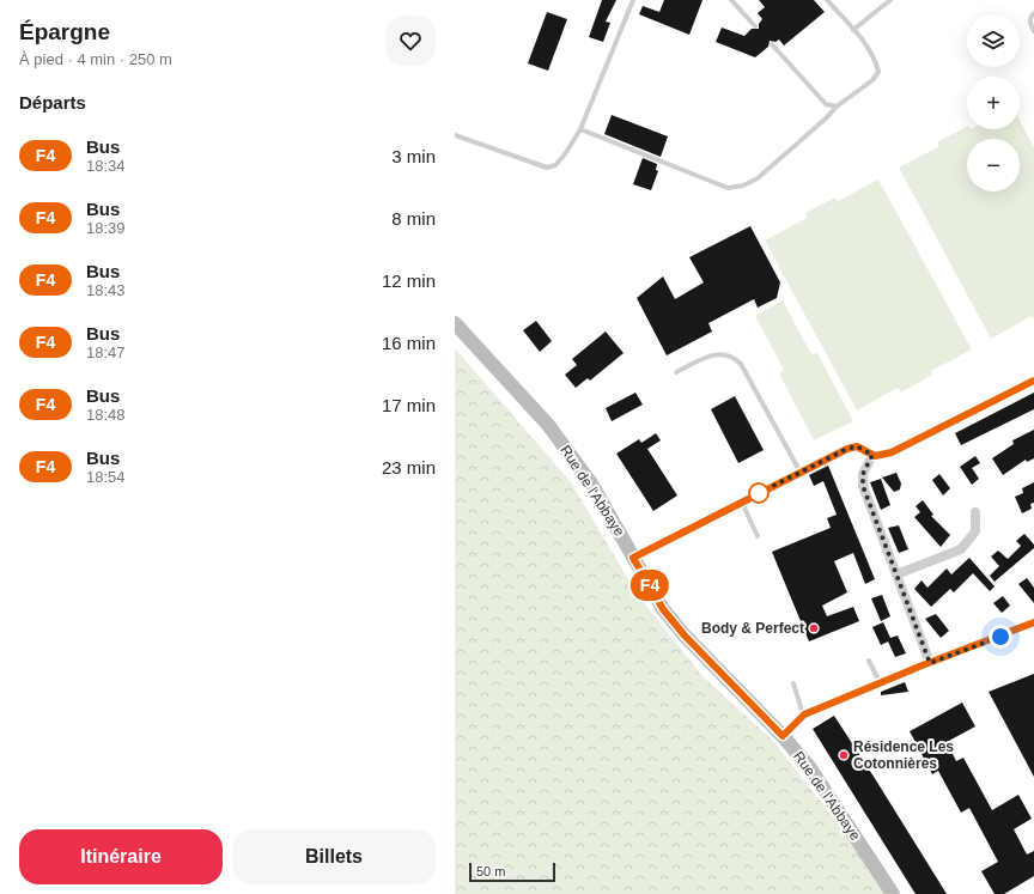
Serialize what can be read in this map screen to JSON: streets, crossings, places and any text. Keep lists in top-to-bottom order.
{
  "streets": {
    "street": ["Rue de l'Abbaye"]
  },
  "places": ["Body & Perfect", "Résidence Les Cotonnières"],
  "lines": ["bus line F4"],
  "scale_bar": "50 m",
  "page": {
    "heading": [
      ["Épargne", "À pied · 4 min · 250 m"],
      "Départs"
    ],
    "on_map": "F4",
    "map_buttons": ["+", "−"],
    "list": [
      {
        "mark": "F4",
        "name": "Bus",
        "note": "18:34",
        "value": "3 min"
      },
      {
        "mark": "F4",
        "name": "Bus",
        "note": "18:39",
        "value": "8 min"
      },
      {
        "mark": "F4",
        "name": "Bus",
        "note": "18:43",
        "value": "12 min"
      },
      {
        "mark": "F4",
        "name": "Bus",
        "note": "18:47",
        "value": "16 min"
      },
      {
        "mark": "F4",
        "name": "Bus",
        "note": "18:48",
        "value": "17 min"
      },
      {
        "mark": "F4",
        "name": "Bus",
        "note": "18:54",
        "value": "23 min"
      }
    ],
    "buttons": ["Itinéraire", "Billets"],
    "scale": "50 m"
  }
}
